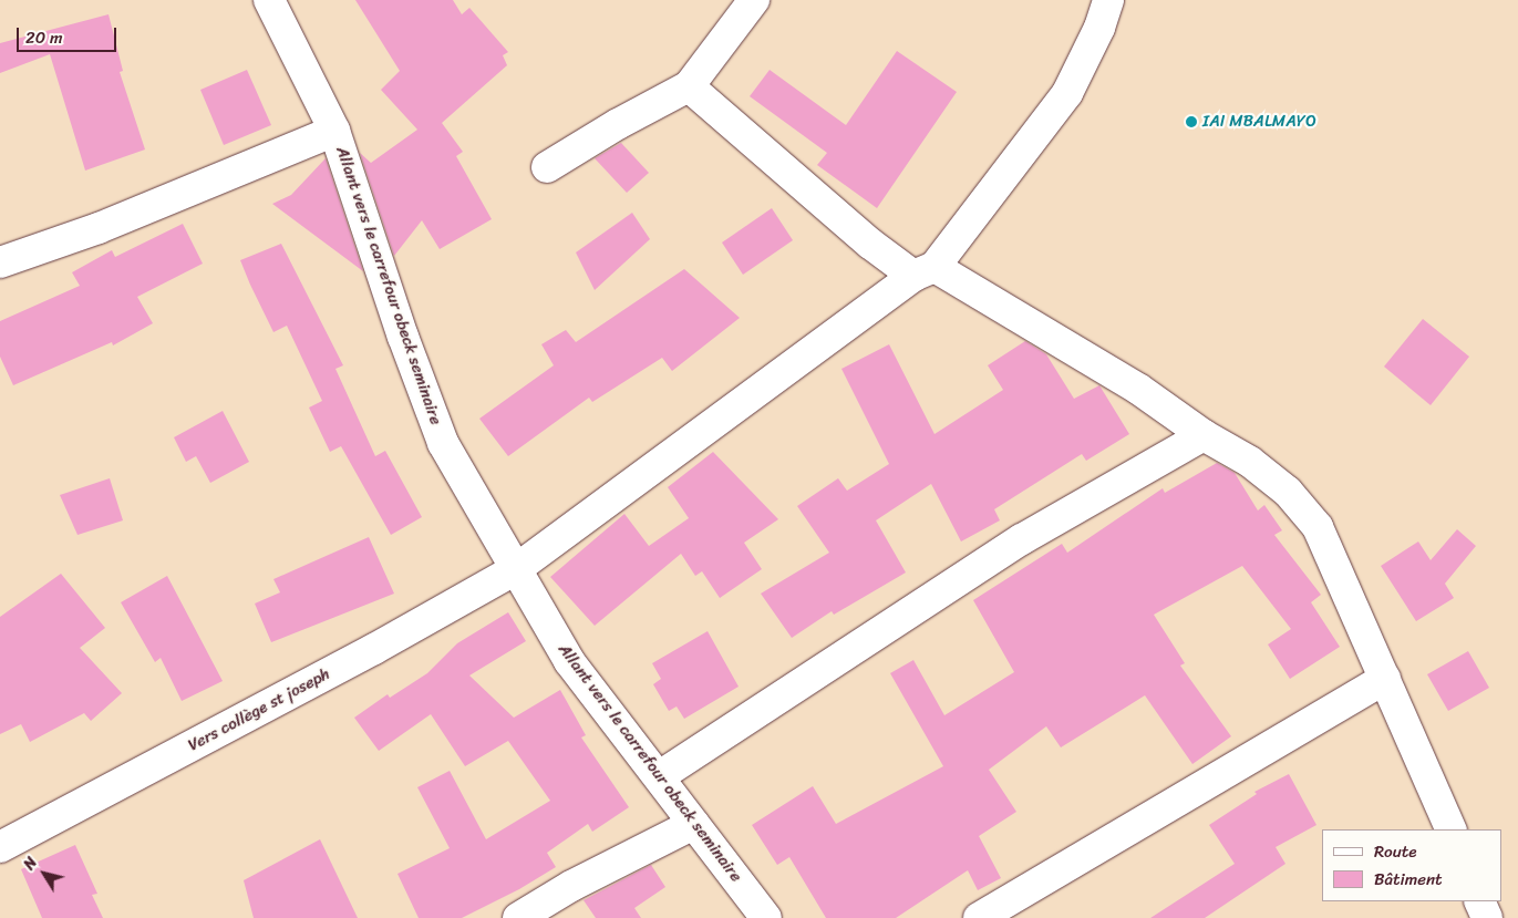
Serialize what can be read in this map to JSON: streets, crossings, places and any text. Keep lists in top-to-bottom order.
{
  "streets": {
    "street": ["Allant vers le carrefour obeck seminaire", "Vers collège st joseph"]
  },
  "crossings": [
    ["Allant vers le carrefour obeck seminaire", "Vers collège st joseph"]
  ],
  "places": ["IAI MBALMAYO"],
  "legend": ["Route", "Bâtiment"],
  "scale_bar": "20 m",
  "north": "top left"
}
